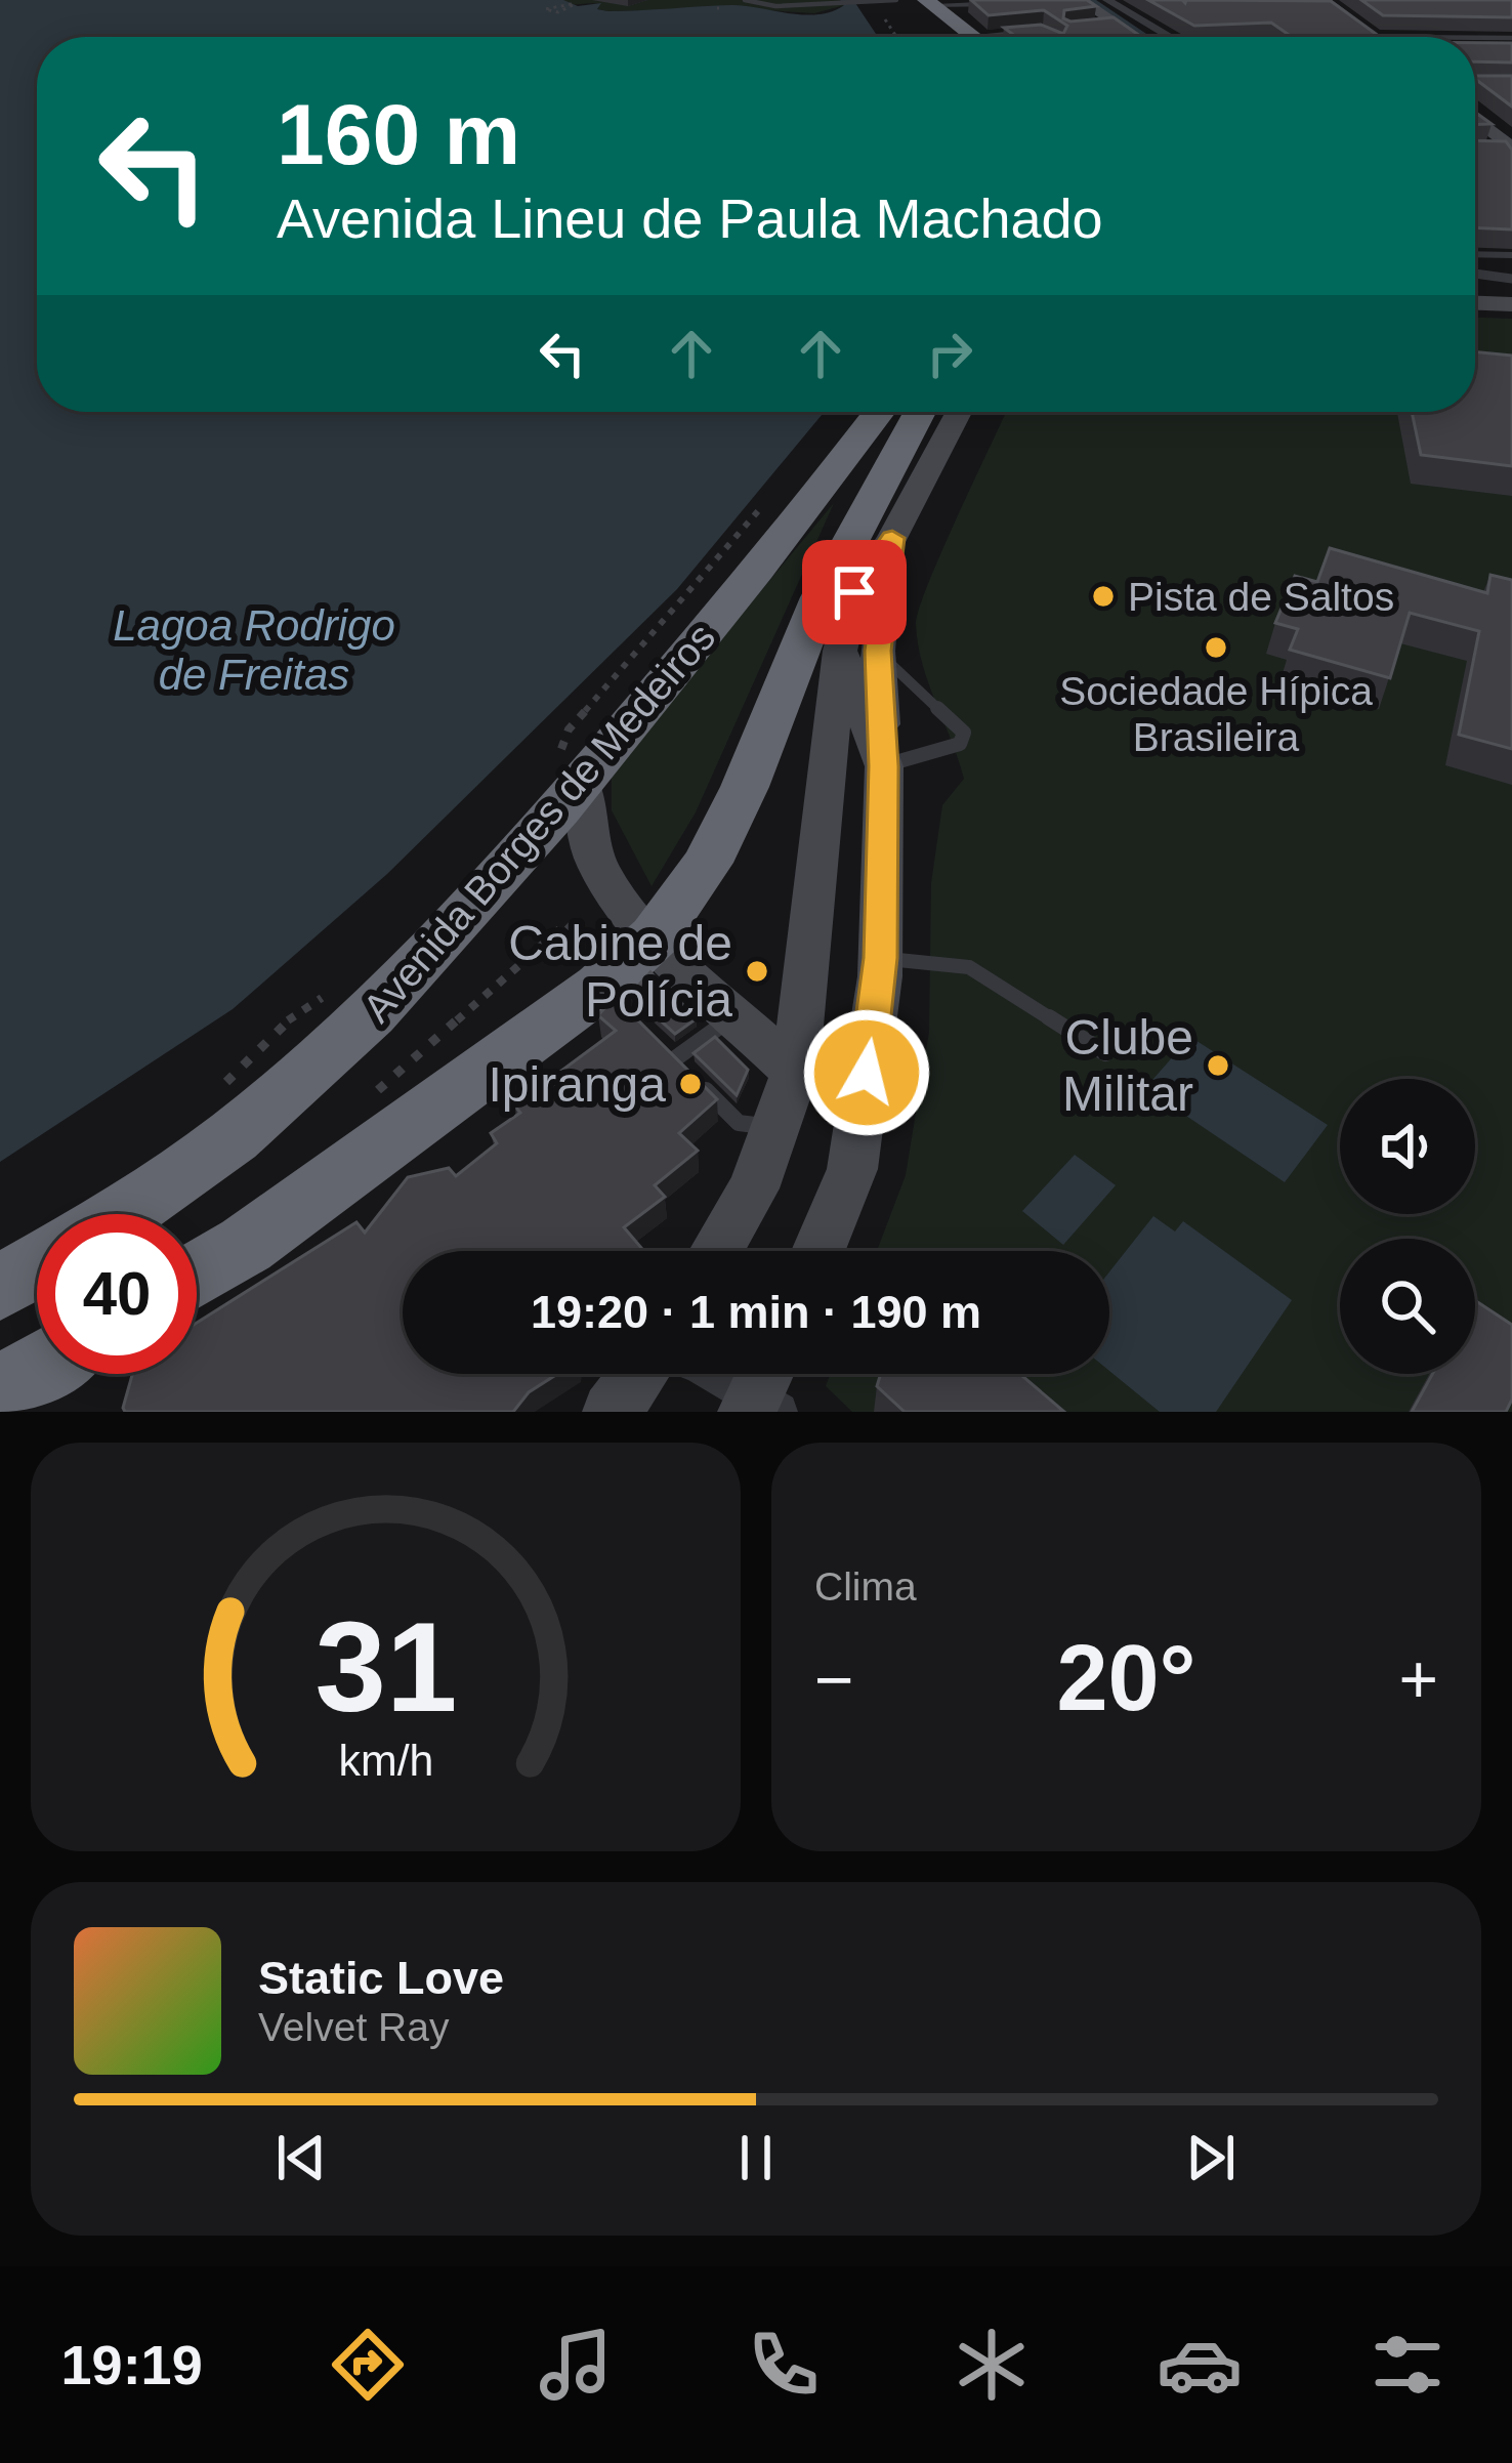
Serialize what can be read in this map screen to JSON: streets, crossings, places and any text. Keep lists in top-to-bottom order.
{
  "streets": {
    "highway": ["Avenida Borges de Medeiros"]
  },
  "water": ["Lagoa Rodrigo de Freitas"],
  "places": [
    "Pista de Saltos",
    "Sociedade Hípica Brasileira",
    "Cabine de Polícia",
    "Clube Militar",
    "Ipiranga"
  ],
  "page": {
    "turn": ["160 m", "Avenida Lineu de Paula Machado"],
    "limit": "40",
    "trip": "19:20 · 1 min · 190 m",
    "tile": "Clima",
    "heat": ["−", "20°", "+"],
    "song": ["Static Love", "Velvet Ray"],
    "tabs": "19:19",
    "gauge": ["31", "km/h"]
  }
}
